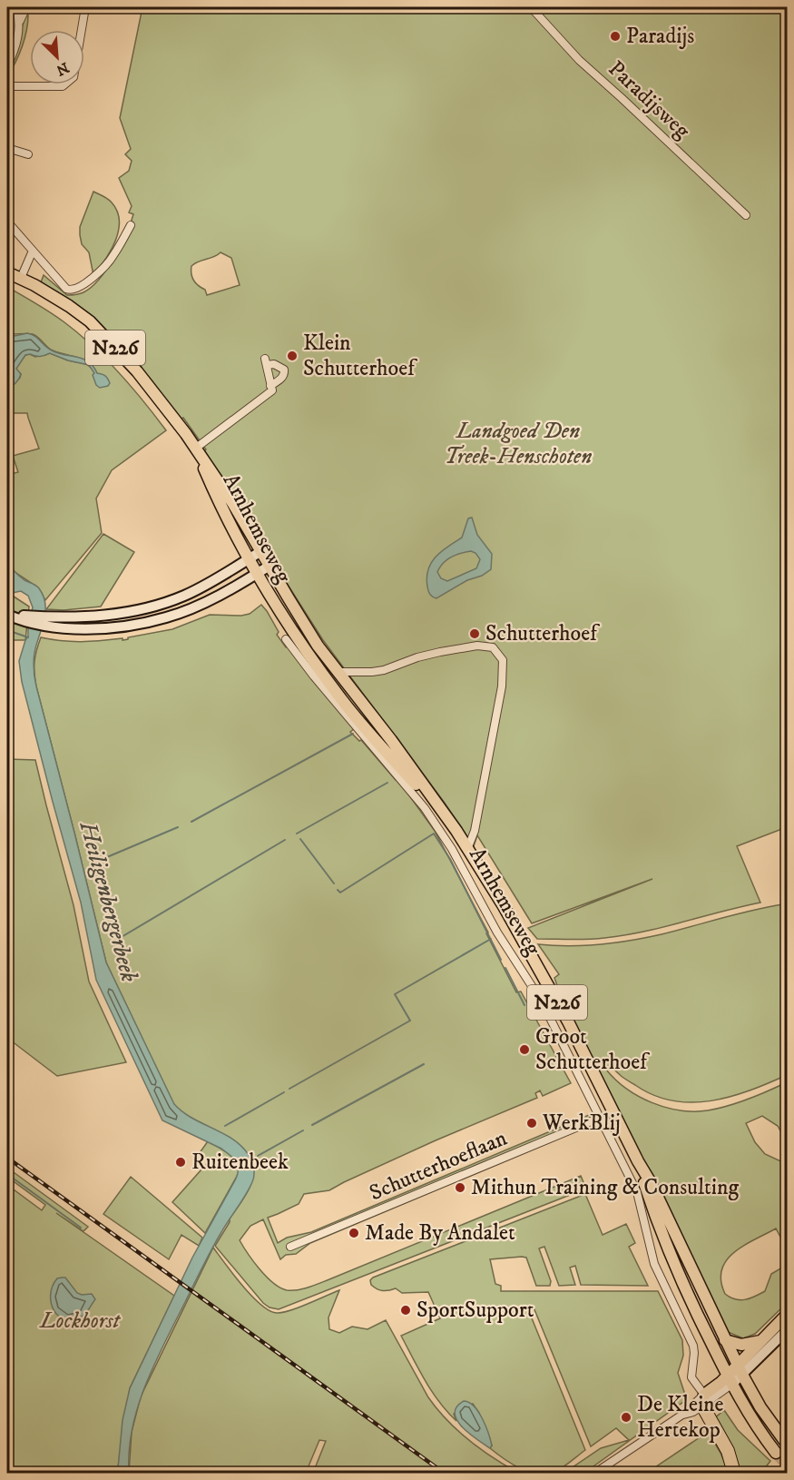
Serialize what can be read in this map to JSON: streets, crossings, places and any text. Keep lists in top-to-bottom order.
{
  "streets": {
    "main road": ["N226", "Arnhemseweg"],
    "street": ["Paradijsweg", "Schutterhoeflaan"]
  },
  "crossings": [
    ["N226", "Arnhemseweg"],
    ["Arnhemseweg", "Schutterhoeflaan"]
  ],
  "water": ["Heiligenbergerbeek"],
  "parks": ["Landgoed Den Treek-Henschoten", "Lockhorst"],
  "places": [
    "Paradijs",
    "Klein Schutterhoef",
    "Schutterhoef",
    "Groot Schutterhoef",
    "WerkBlij",
    "Ruitenbeek",
    "Mithun Training & Consulting",
    "Made By Andalet",
    "SportSupport",
    "De Kleine Hertekop"
  ],
  "north": "bottom right"
}
